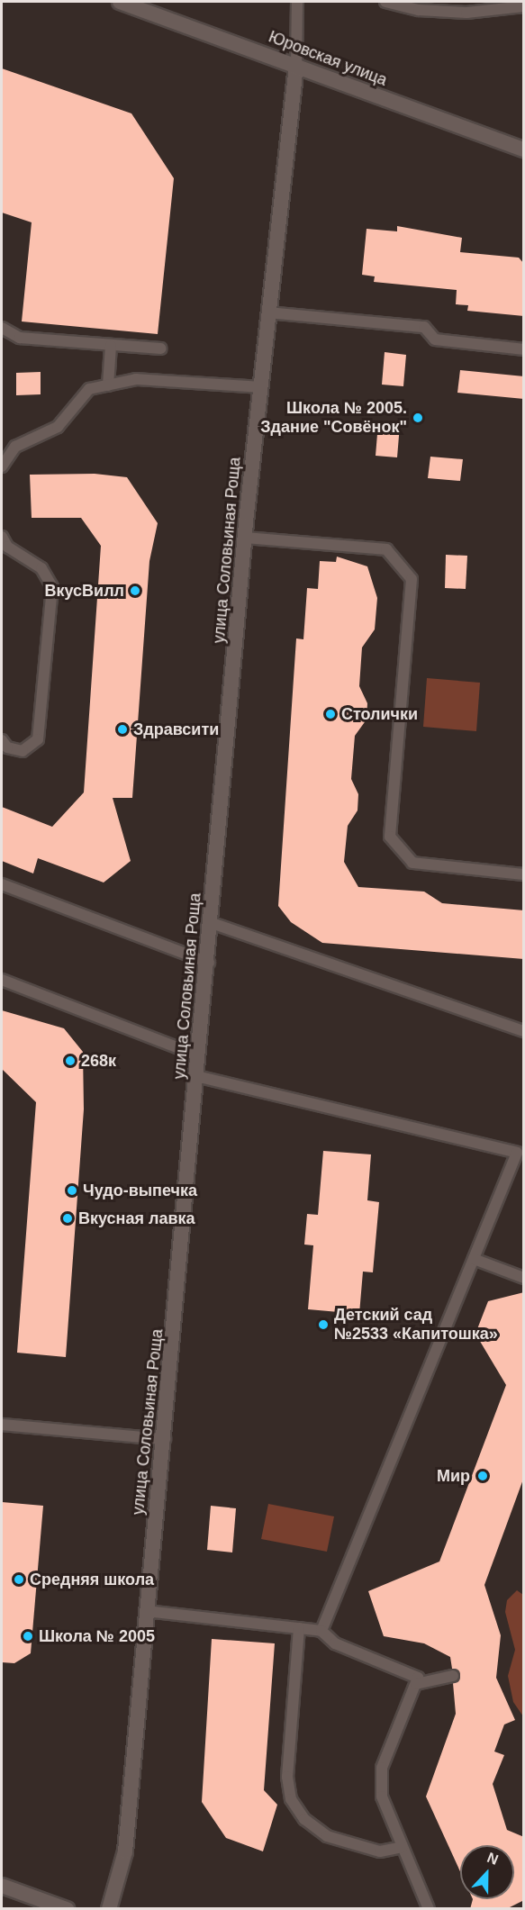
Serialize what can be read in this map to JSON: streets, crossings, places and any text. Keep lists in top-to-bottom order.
{
  "streets": {
    "street": ["Юровская улица", "улица Соловьиная Роща"]
  },
  "crossings": [
    ["Юровская улица", "улица Соловьиная Роща"]
  ],
  "places": [
    "Школа № 2005. Здание \"Совёнок\"",
    "ВкусВилл",
    "Столички",
    "Здравсити",
    "268к",
    "Чудо-выпечка",
    "Вкусная лавка",
    "Детский сад №2533 «Капитошка»",
    "Мир",
    "Средняя школа",
    "Школа № 2005"
  ],
  "north": "top"
}
